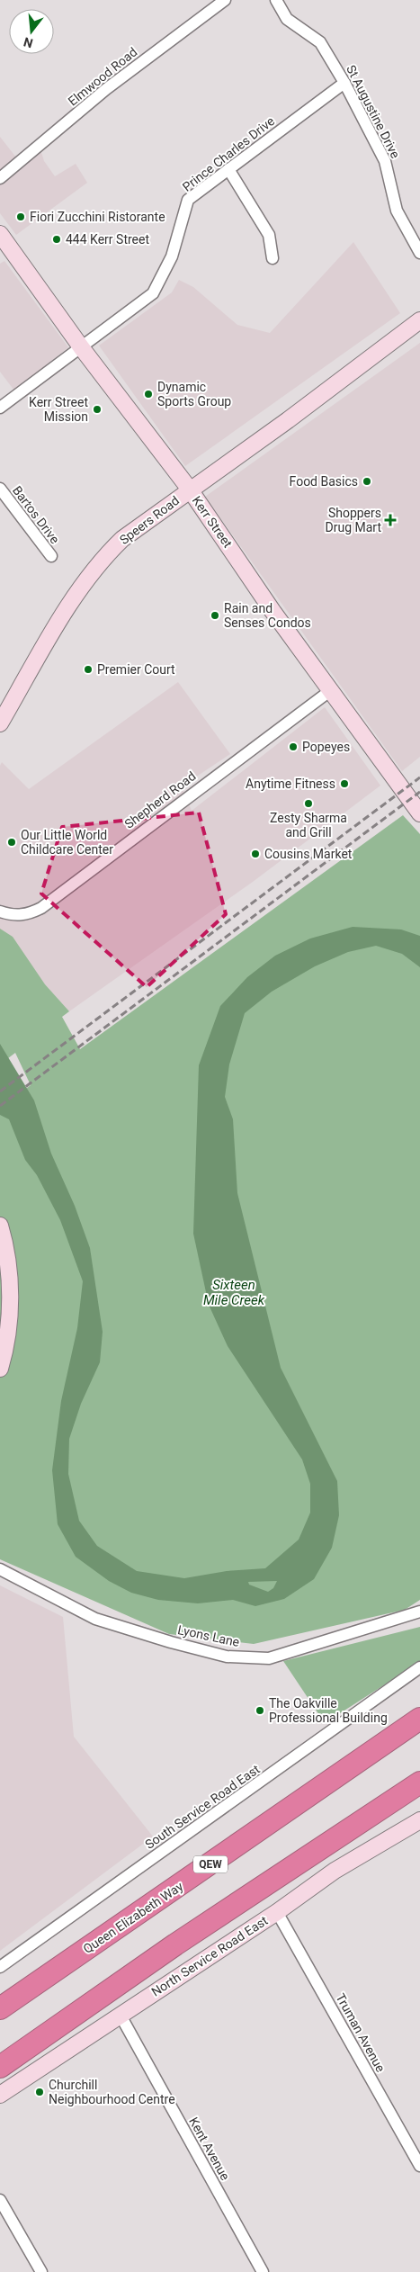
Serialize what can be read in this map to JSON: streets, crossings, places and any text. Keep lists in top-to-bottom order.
{
  "streets": {
    "highway": ["QEW", "Queen Elizabeth Way"],
    "main road": ["Speers Road", "Kerr Street", "North Service Road East"],
    "street": [
      "Elmwood Road",
      "St Augustine Drive",
      "Prince Charles Drive",
      "Bartos Drive",
      "Shepherd Road",
      "Lyons Lane",
      "South Service Road East",
      "Truman Avenue",
      "Kent Avenue"
    ]
  },
  "crossings": [
    ["St Augustine Drive", "Prince Charles Drive"],
    ["Prince Charles Drive", "Kerr Street"],
    ["Speers Road", "Kerr Street"],
    ["Kerr Street", "Shepherd Road"],
    ["North Service Road East", "Truman Avenue"],
    ["North Service Road East", "Kent Avenue"]
  ],
  "water": ["Sixteen Mile Creek"],
  "places": {
    "other": [
      "Fiori Zucchini Ristorante",
      "444 Kerr Street",
      "Dynamic Sports Group",
      "Kerr Street Mission",
      "Food Basics",
      "Rain and Senses Condos",
      "Premier Court",
      "Popeyes",
      "Anytime Fitness",
      "Zesty Sharma and Grill",
      "Our Little World Childcare Center",
      "Cousins Market",
      "The Oakville Professional Building",
      "Churchill Neighbourhood Centre"
    ],
    "health": ["Shoppers Drug Mart"]
  },
  "north": "bottom"
}
